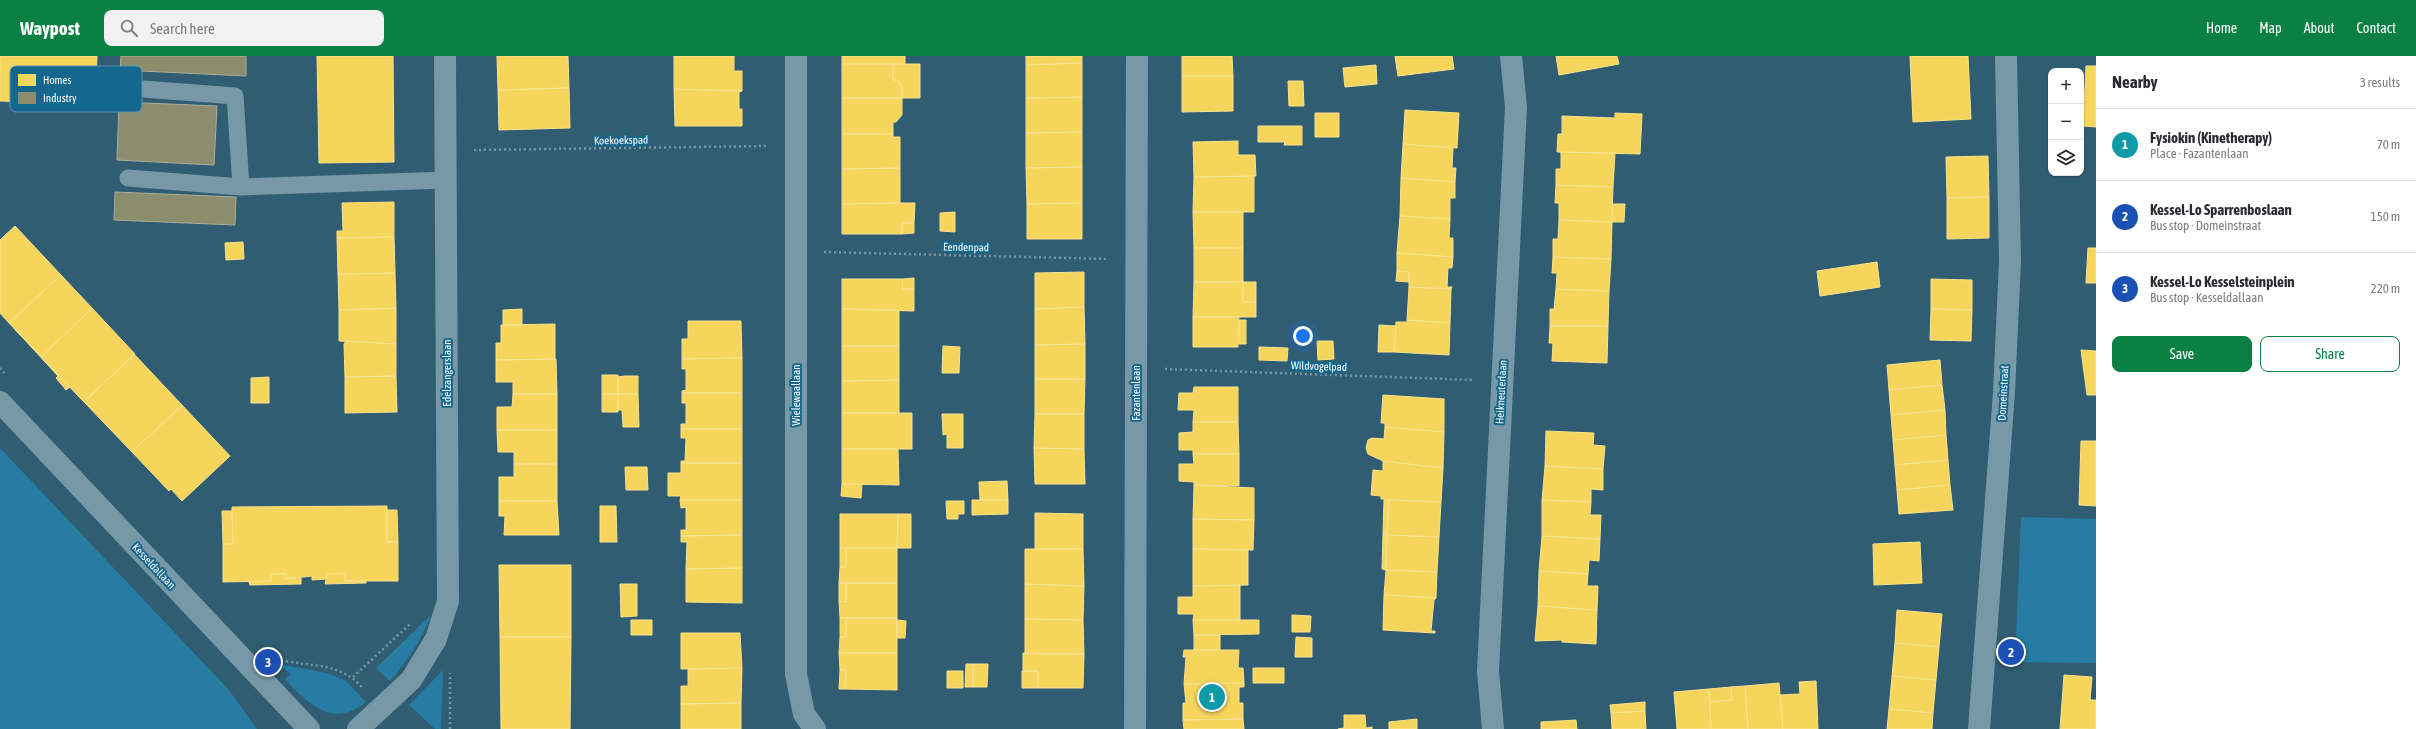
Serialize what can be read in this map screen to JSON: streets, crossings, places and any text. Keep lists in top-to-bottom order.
{
  "streets": {
    "street": [
      "Edelzangerslaan",
      "Heikneuterlaan",
      "Fazantenlaan",
      "Domeinstraat",
      "Wielewaallaan",
      "Kesseldallaan"
    ],
    "path": ["Koekoekspad", "Eendenpad", "Wildvogelpad"]
  },
  "crossings": [
    ["Koekoekspad", "Edelzangerslaan"],
    ["Koekoekspad", "Wielewaallaan"],
    ["Eendenpad", "Fazantenlaan"],
    ["Eendenpad", "Wielewaallaan"],
    ["Wildvogelpad", "Heikneuterlaan"],
    ["Wildvogelpad", "Fazantenlaan"]
  ],
  "legend": ["Homes", "Industry"],
  "page": {
    "header": "Waypost",
    "search": "Search here",
    "nav": [
      "Home",
      "Map",
      "About",
      "Contact"
    ],
    "heading": ["Nearby", "3 results"],
    "map_buttons": ["+", "−"],
    "list": [
      {
        "mark": "1",
        "name": "Fysiokin (Kinetherapy)",
        "note": "Place · Fazantenlaan",
        "value": "70 m"
      },
      {
        "mark": "2",
        "name": "Kessel-Lo Sparrenboslaan",
        "note": "Bus stop · Domeinstraat",
        "value": "150 m"
      },
      {
        "mark": "3",
        "name": "Kessel-Lo Kesselsteinplein",
        "note": "Bus stop · Kesseldallaan",
        "value": "220 m"
      }
    ],
    "buttons": ["Save", "Share"],
    "pins": ["2", "3", "1"]
  }
}
